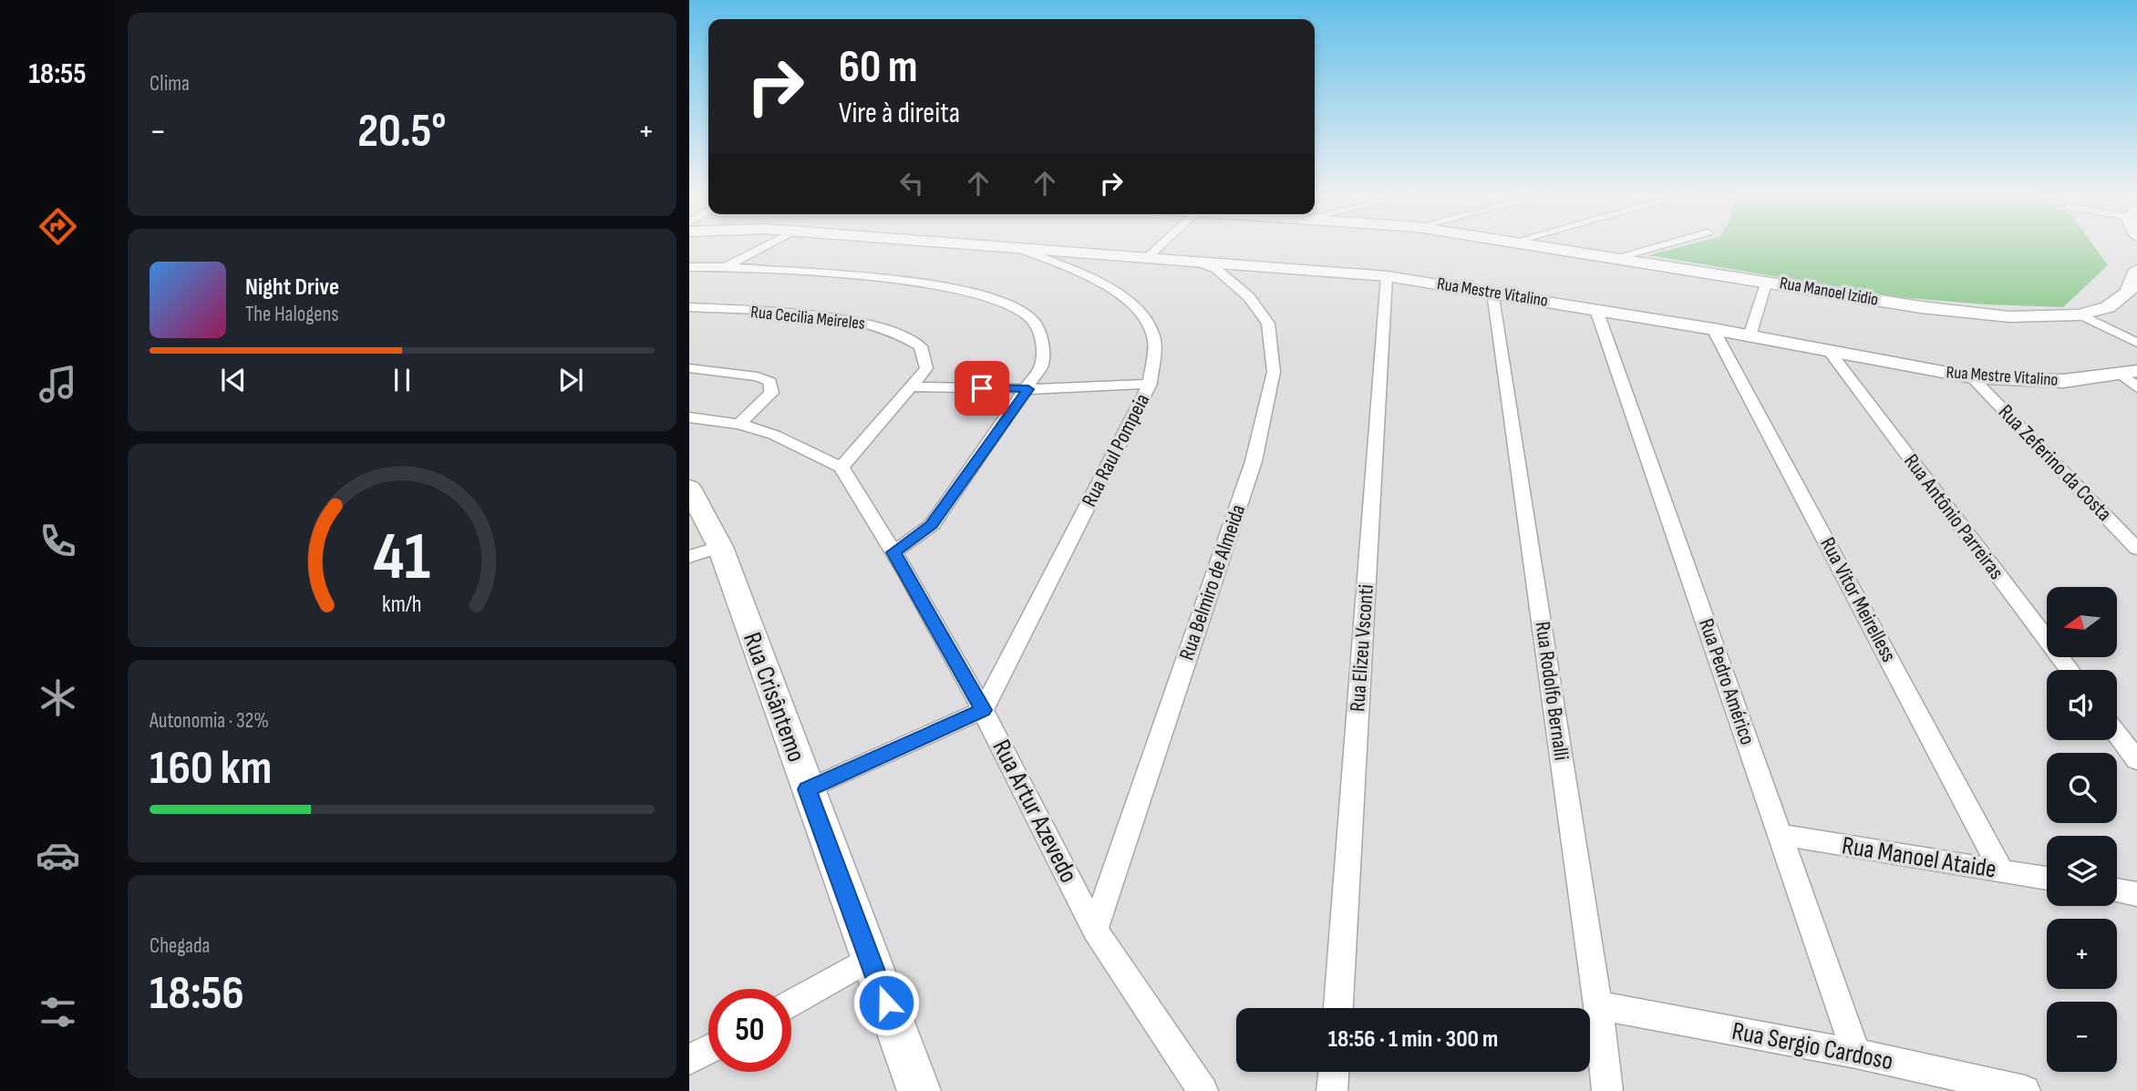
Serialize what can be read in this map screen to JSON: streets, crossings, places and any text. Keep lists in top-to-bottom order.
{
  "streets": {
    "street": [
      "Rua Manoel Izidio",
      "Rua Mestre Vitalino",
      "Rua Cecilia Meireles",
      "Rua Raul Pompeia",
      "Rua Zeferino da Costa",
      "Rua Antônio Parreiras",
      "Rua Belmiro de Almeida",
      "Rua Vitor Meirelless",
      "Rua Elizeu Vsconti",
      "Rua Pedro Américo",
      "Rua Rodolfo Bernalli",
      "Rua Crisântemo",
      "Rua Artur Azevedo",
      "Rua Manoel Ataide",
      "Rua Sergio Cardoso"
    ]
  },
  "crossings": [
    ["Rua Mestre Vitalino", "Rua Raul Pompeia"],
    ["Rua Mestre Vitalino", "Rua Zeferino da Costa"],
    ["Rua Mestre Vitalino", "Rua Antônio Parreiras"],
    ["Rua Mestre Vitalino", "Rua Belmiro de Almeida"],
    ["Rua Mestre Vitalino", "Rua Vitor Meirelless"],
    ["Rua Mestre Vitalino", "Rua Elizeu Vsconti"],
    ["Rua Mestre Vitalino", "Rua Pedro Américo"],
    ["Rua Mestre Vitalino", "Rua Rodolfo Bernalli"],
    ["Rua Cecilia Meireles", "Rua Artur Azevedo"],
    ["Rua Raul Pompeia", "Rua Artur Azevedo"],
    ["Rua Belmiro de Almeida", "Rua Artur Azevedo"],
    ["Rua Vitor Meirelless", "Rua Manoel Ataide"],
    ["Rua Pedro Américo", "Rua Manoel Ataide"],
    ["Rua Pedro Américo", "Rua Sergio Cardoso"],
    ["Rua Rodolfo Bernalli", "Rua Sergio Cardoso"]
  ],
  "north": "left",
  "page": {
    "tabs": "18:55",
    "tile": [
      "Clima",
      ["Autonomia · 32%", "160 km"],
      ["Chegada", "18:56"]
    ],
    "turn": ["60 m", "Vire à direita"],
    "heat": ["−", "20.5°", "+"],
    "song": ["Night Drive", "The Halogens"],
    "map_buttons": ["+", "−"],
    "limit": "50",
    "trip": "18:56 · 1 min · 300 m",
    "gauge": ["41", "km/h"]
  }
}
